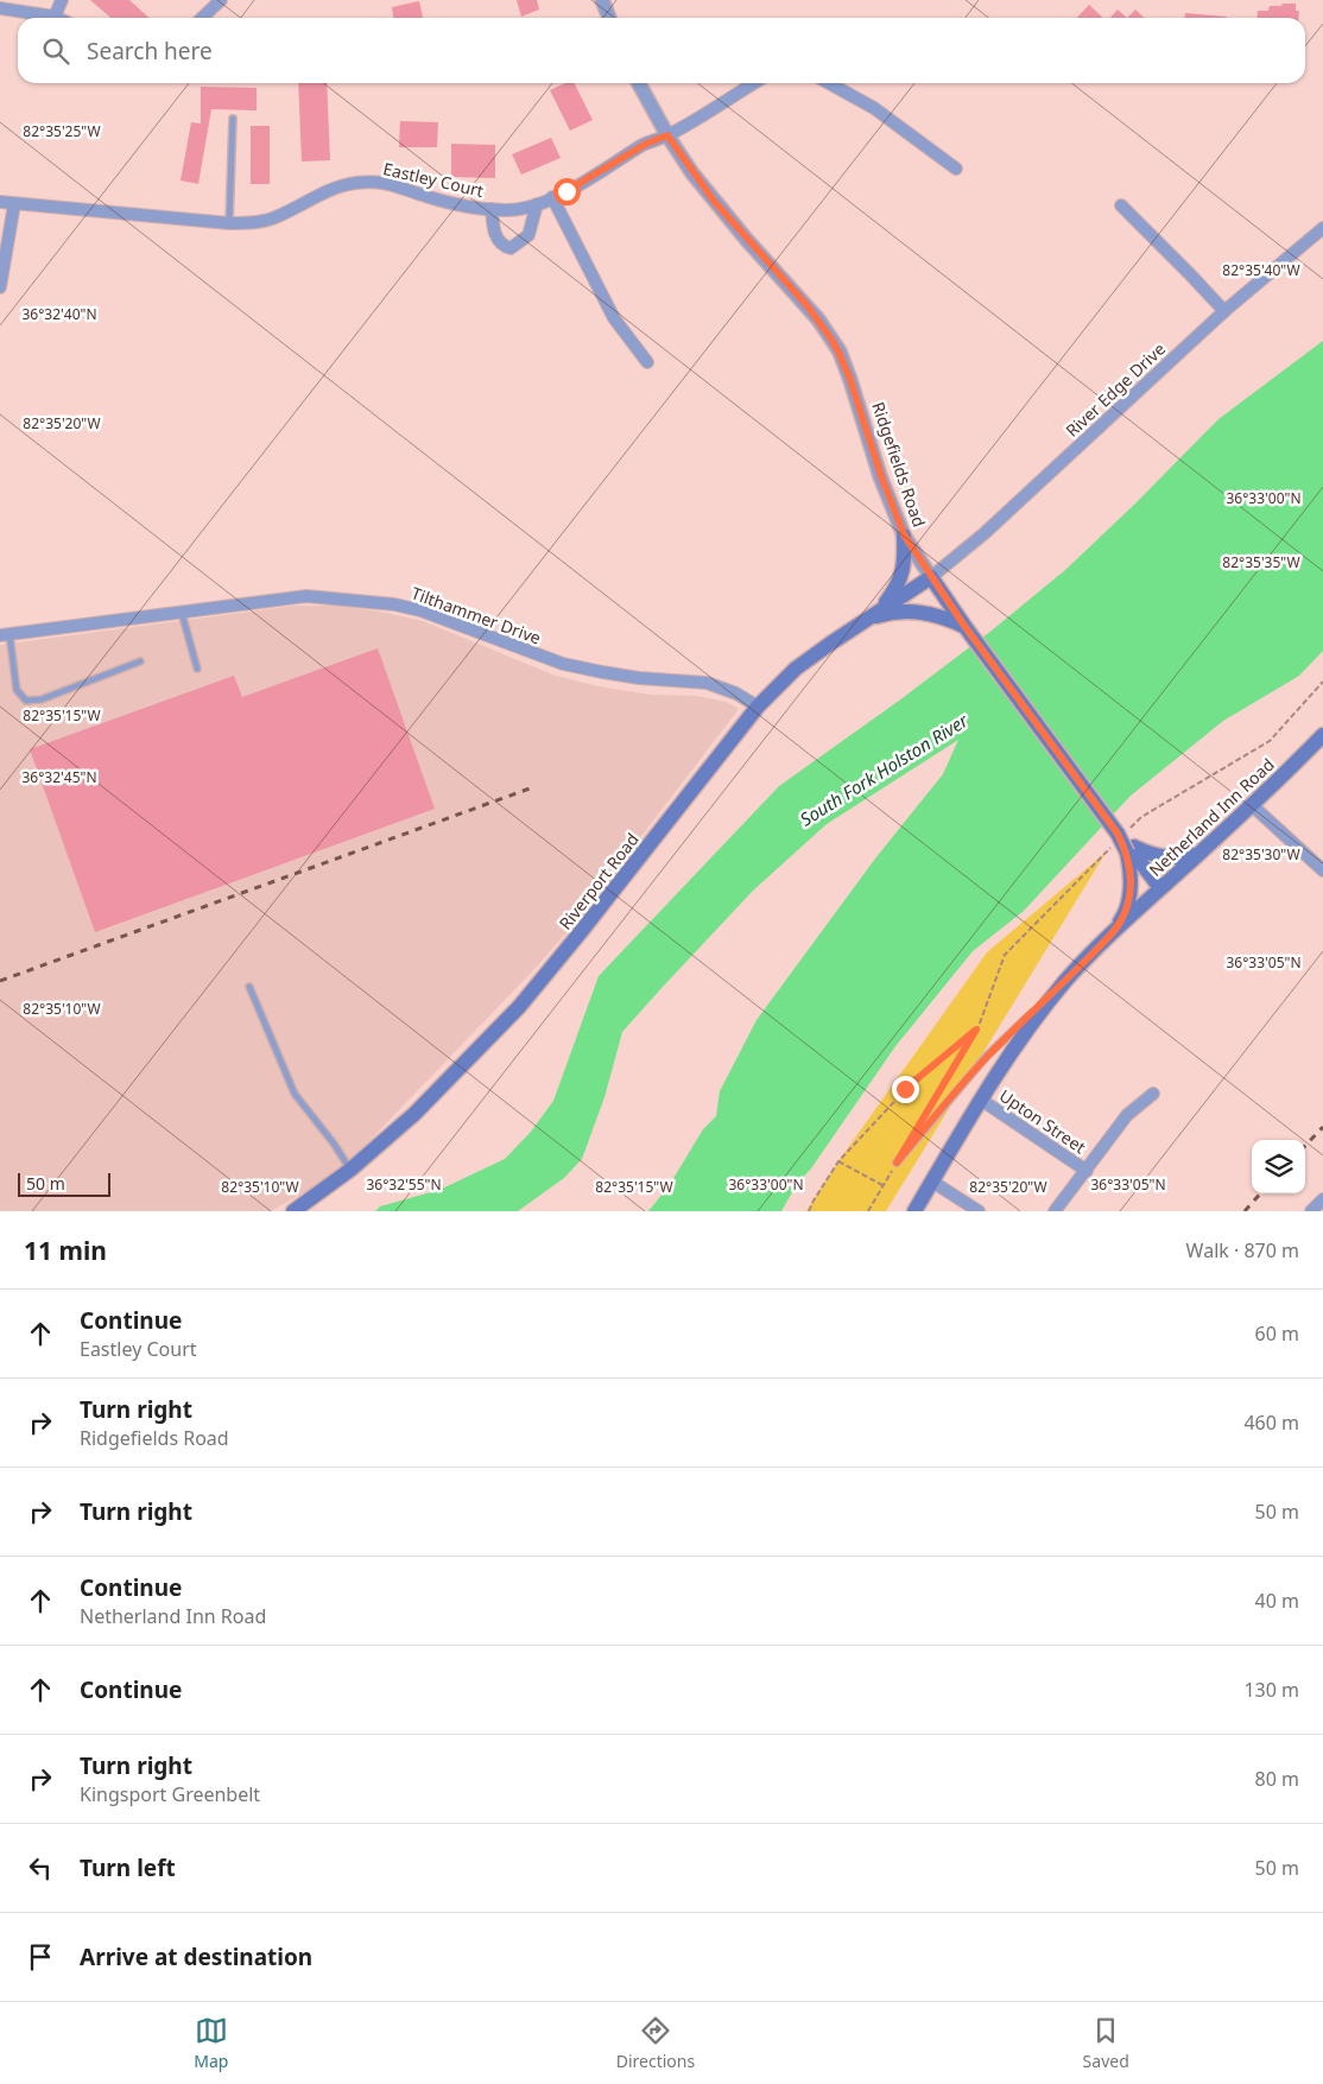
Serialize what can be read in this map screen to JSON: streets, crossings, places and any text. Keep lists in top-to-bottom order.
{
  "streets": {
    "main road": ["Ridgefields Road", "Netherland Inn Road", "Riverport Road"],
    "street": [
      "Eastley Court",
      "River Edge Drive",
      "Tilthammer Drive",
      "Upton Street"
    ]
  },
  "crossings": [
    ["Eastley Court", "Ridgefields Road"],
    ["River Edge Drive", "Ridgefields Road"],
    ["River Edge Drive", "Riverport Road"],
    ["Ridgefields Road", "Netherland Inn Road"],
    ["Ridgefields Road", "Riverport Road"],
    ["Tilthammer Drive", "Riverport Road"],
    ["Netherland Inn Road", "Upton Street"]
  ],
  "water": ["South Fork Holston River"],
  "scale_bar": "50 m",
  "page": {
    "search": "Search here",
    "scale": "50 m",
    "heading": ["11 min", "Walk · 870 m"],
    "list": [
      ["Continue", "Eastley Court", "60 m"],
      ["Turn right", "Ridgefields Road", "460 m"],
      ["Turn right", "50 m"],
      ["Continue", "Netherland Inn Road", "40 m"],
      ["Continue", "130 m"],
      ["Turn right", "Kingsport Greenbelt", "80 m"],
      ["Turn left", "50 m"],
      "Arrive at destination"
    ],
    "nav": ["Map", "Directions", "Saved"]
  },
  "coordinates": [
    "82°35'25\"W",
    "82°35'40\"W",
    "36°32'40\"N",
    "82°35'20\"W",
    "36°33'00\"N",
    "82°35'35\"W",
    "82°35'15\"W",
    "36°32'45\"N",
    "82°35'30\"W",
    "36°33'05\"N",
    "82°35'10\"W",
    "36°32'55\"N"
  ]
}
